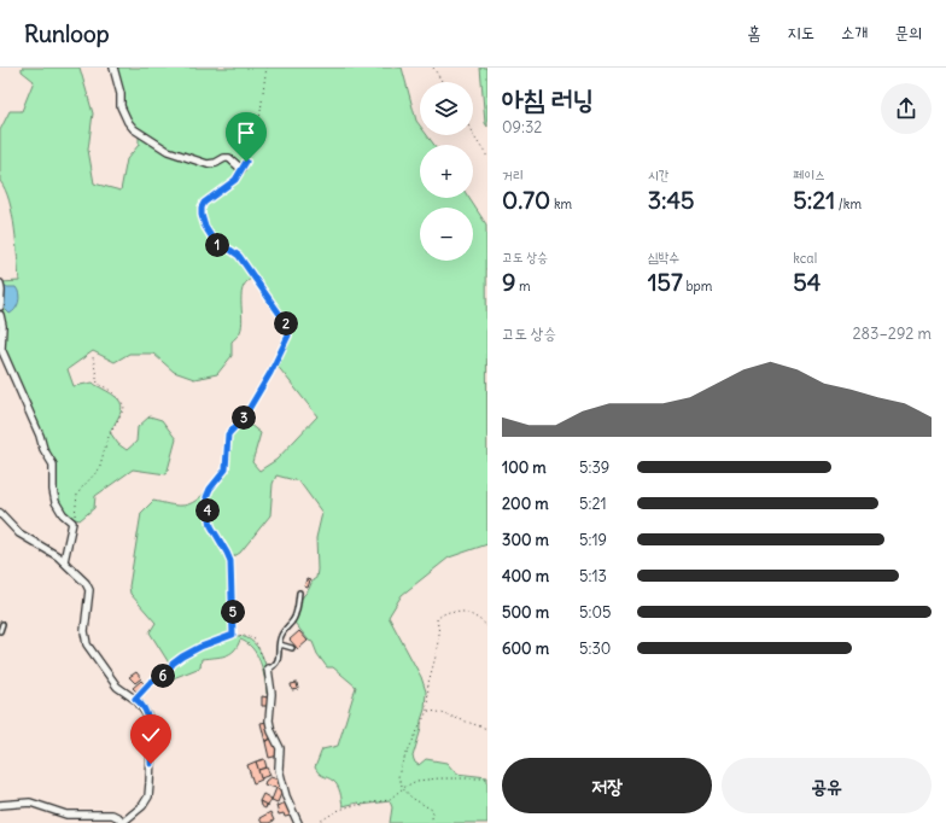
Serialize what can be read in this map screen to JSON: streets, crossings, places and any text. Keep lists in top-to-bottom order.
{
  "page": {
    "header": "Runloop",
    "nav": [
      "홈",
      "지도",
      "소개",
      "문의"
    ],
    "heading": ["아침 러닝", "09:32"],
    "map_buttons": ["+", "−"],
    "stats": [
      ["거리", "0.70 km"],
      ["시간", "3:45"],
      ["페이스", "5:21 /km"],
      ["고도 상승", "9 m"],
      ["심박수", "157 bpm"],
      ["kcal", "54"]
    ],
    "pins": [
      "1",
      "2",
      "3",
      "4",
      "5",
      "6"
    ],
    "chart": ["고도 상승", "283–292 m"],
    "list": [
      {
        "name": "100 m",
        "note": "5:39"
      },
      {
        "name": "200 m",
        "note": "5:21"
      },
      {
        "name": "300 m",
        "note": "5:19"
      },
      {
        "name": "400 m",
        "note": "5:13"
      },
      {
        "name": "500 m",
        "note": "5:05"
      },
      {
        "name": "600 m",
        "note": "5:30"
      }
    ],
    "buttons": ["저장", "공유"]
  }
}
